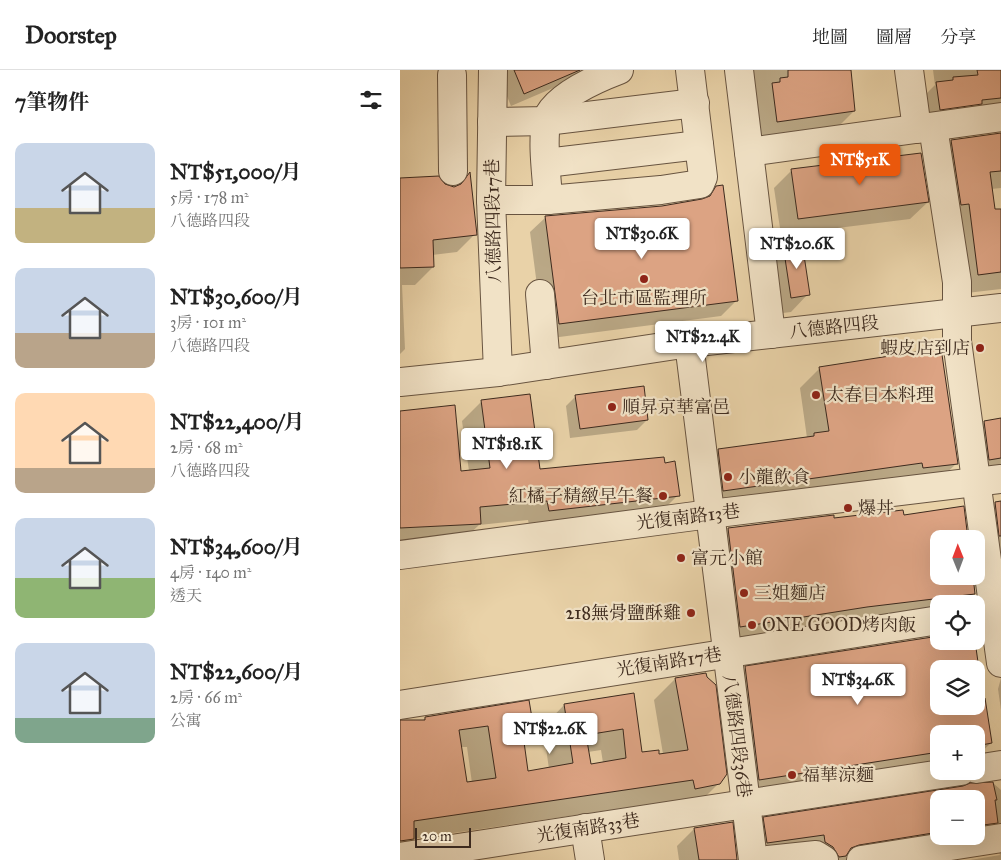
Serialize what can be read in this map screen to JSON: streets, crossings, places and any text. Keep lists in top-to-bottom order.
{
  "streets": {
    "street": [
      "八德路四段17巷",
      "八德路四段",
      "光復南路13巷",
      "光復南路17巷",
      "八德路四段36巷",
      "光復南路33巷"
    ]
  },
  "crossings": [
    ["八德路四段17巷", "八德路四段"],
    ["八德路四段", "八德路四段36巷"],
    ["光復南路13巷", "八德路四段36巷"],
    ["光復南路17巷", "八德路四段36巷"],
    ["八德路四段36巷", "光復南路33巷"]
  ],
  "places": [
    "台北市區監理所",
    "蝦皮店到店",
    "太春日本料理",
    "順昇京華富邑",
    "小龍飲食",
    "紅橘子精緻早午餐",
    "爆丼",
    "富元小館",
    "三姐麵店",
    "218無骨鹽酥雞",
    "ONE GOOD烤肉飯",
    "福華涼麵"
  ],
  "scale_bar": "20 m",
  "north": "top",
  "page": {
    "header": "Doorstep",
    "nav": ["地圖", "圖層", "分享"],
    "heading": "7筆物件",
    "list": [
      {
        "name": "NT$51,000/月",
        "note": "5房 · 178 m² · 八德路四段"
      },
      {
        "name": "NT$30,600/月",
        "note": "3房 · 101 m² · 八德路四段"
      },
      {
        "name": "NT$22,400/月",
        "note": "2房 · 68 m² · 八德路四段"
      },
      {
        "name": "NT$34,600/月",
        "note": "4房 · 140 m² · 透天"
      },
      {
        "name": "NT$22,600/月",
        "note": "2房 · 66 m² · 公寓"
      }
    ],
    "price": [
      "NT$51K",
      "NT$30.6K",
      "NT$20.6K",
      "NT$22.4K",
      "NT$18.1K",
      "NT$34.6K",
      "NT$22.6K"
    ],
    "map_buttons": ["+", "−"],
    "scale": "20 m"
  }
}
